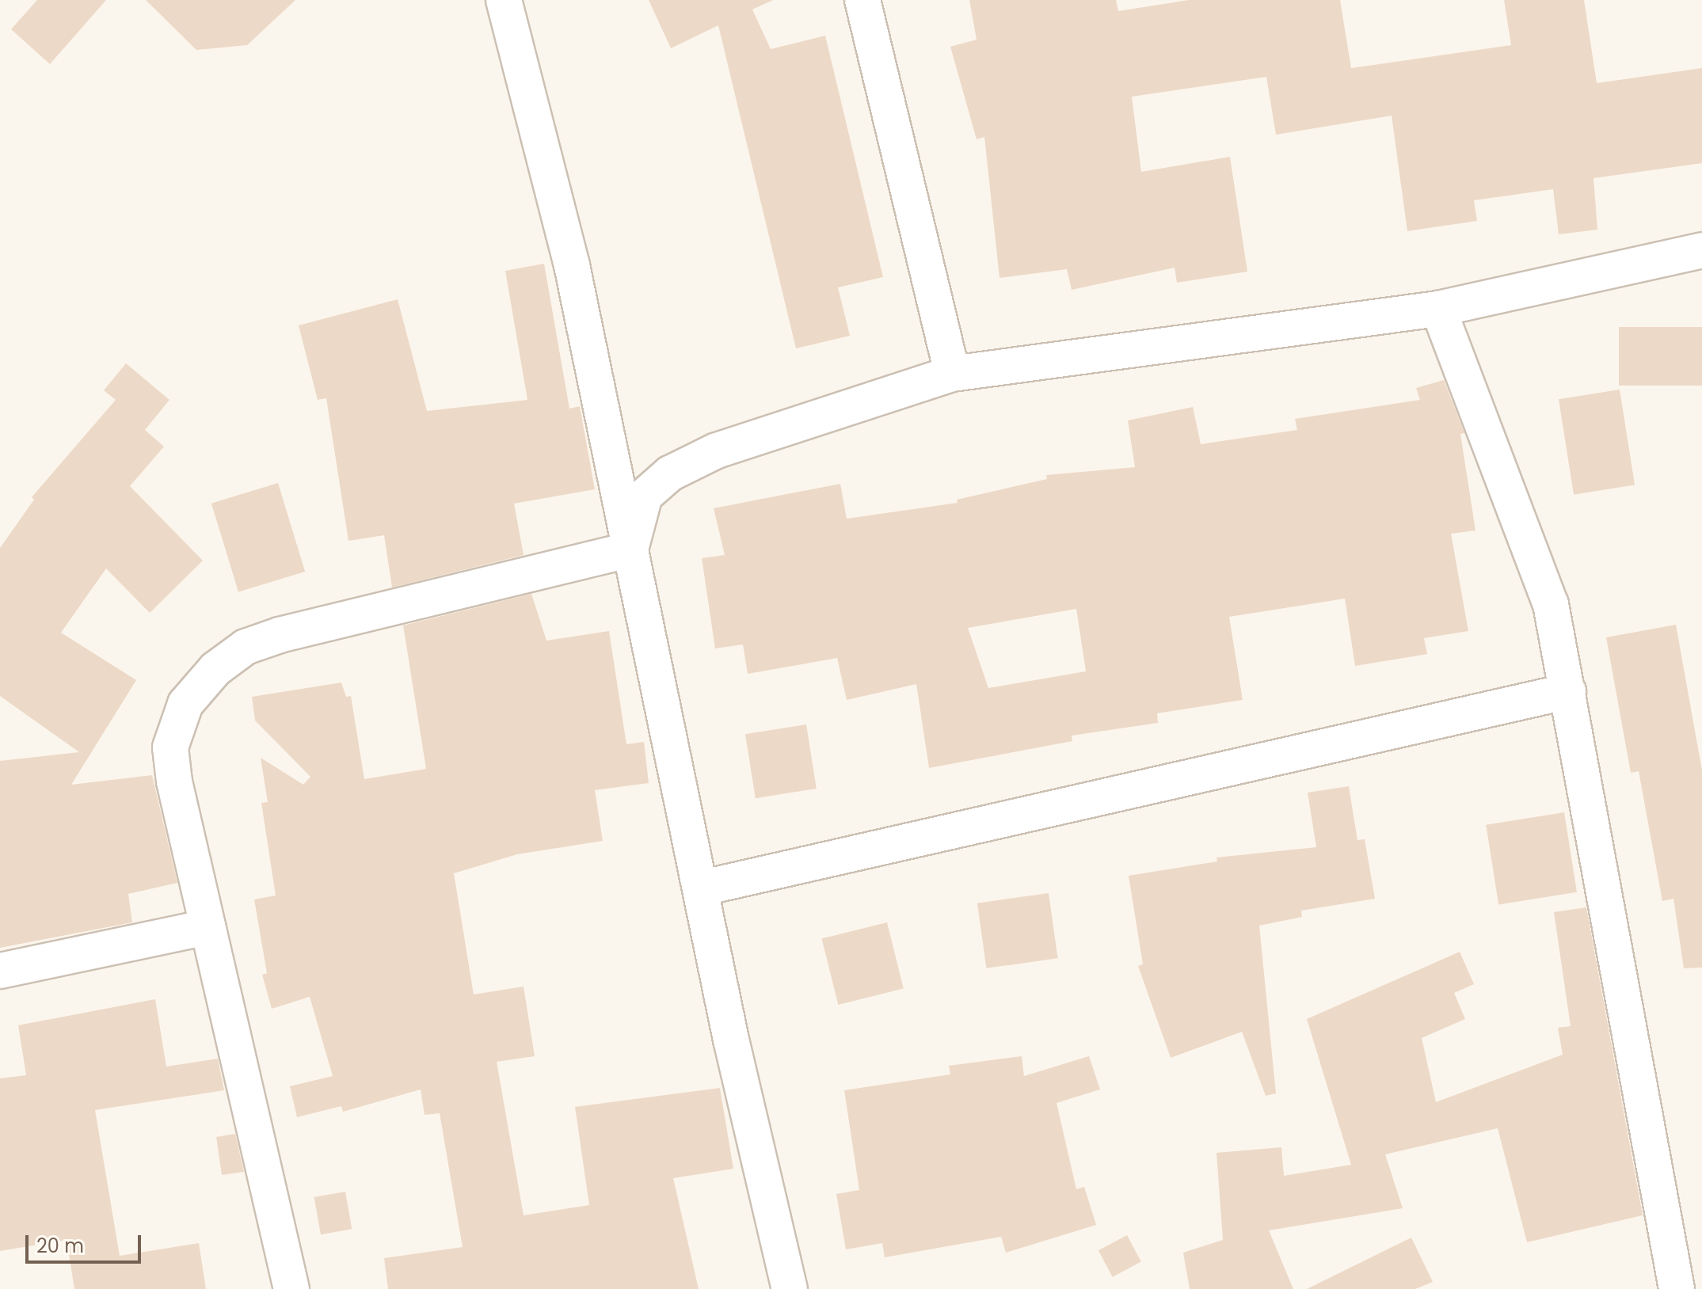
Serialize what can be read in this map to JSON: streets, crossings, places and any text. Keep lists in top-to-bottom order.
{
  "scale_bar": "20 m"
}
